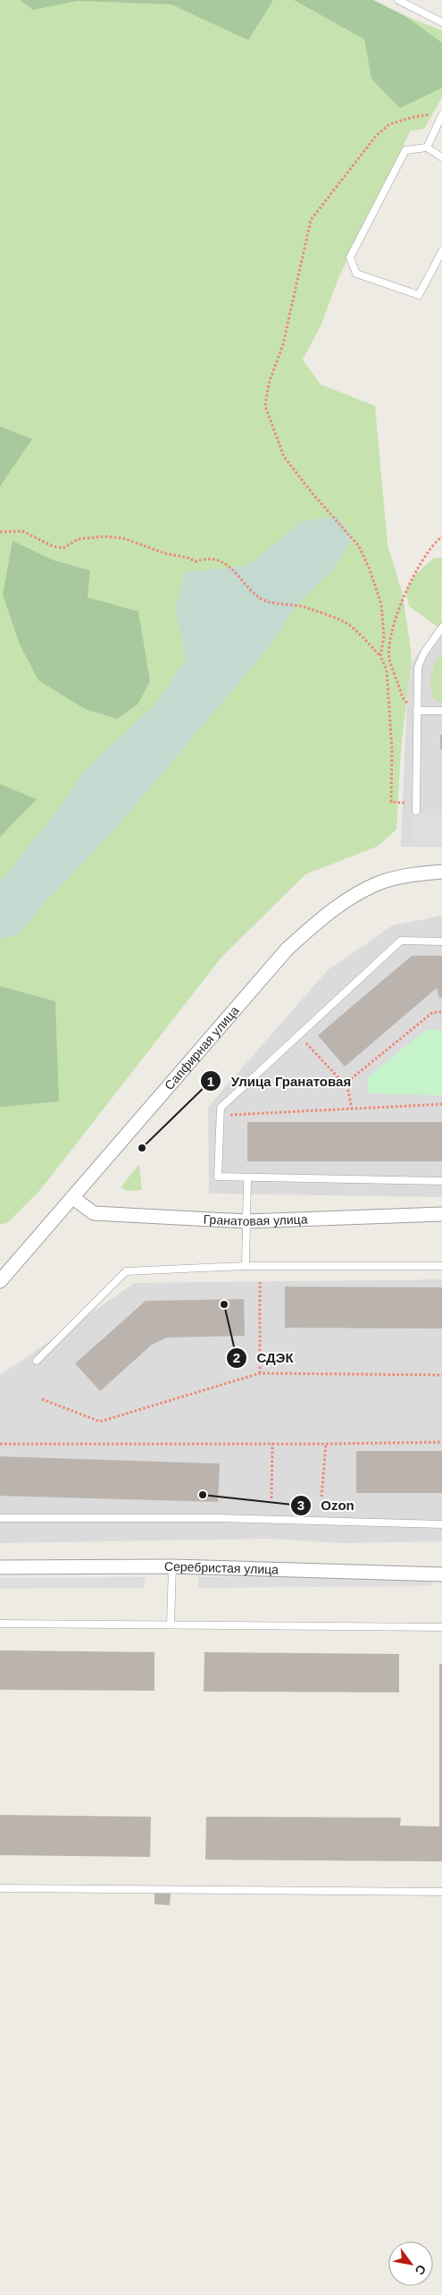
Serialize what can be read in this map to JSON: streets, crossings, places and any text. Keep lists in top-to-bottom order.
{
  "streets": {
    "street": ["Сапфирная улица", "Гранатовая улица", "Серебристая улица"]
  },
  "crossings": [
    ["Сапфирная улица", "Гранатовая улица"]
  ],
  "places": ["Улица Гранатовая", "СДЭК", "Ozon"],
  "north": "bottom right"
}
